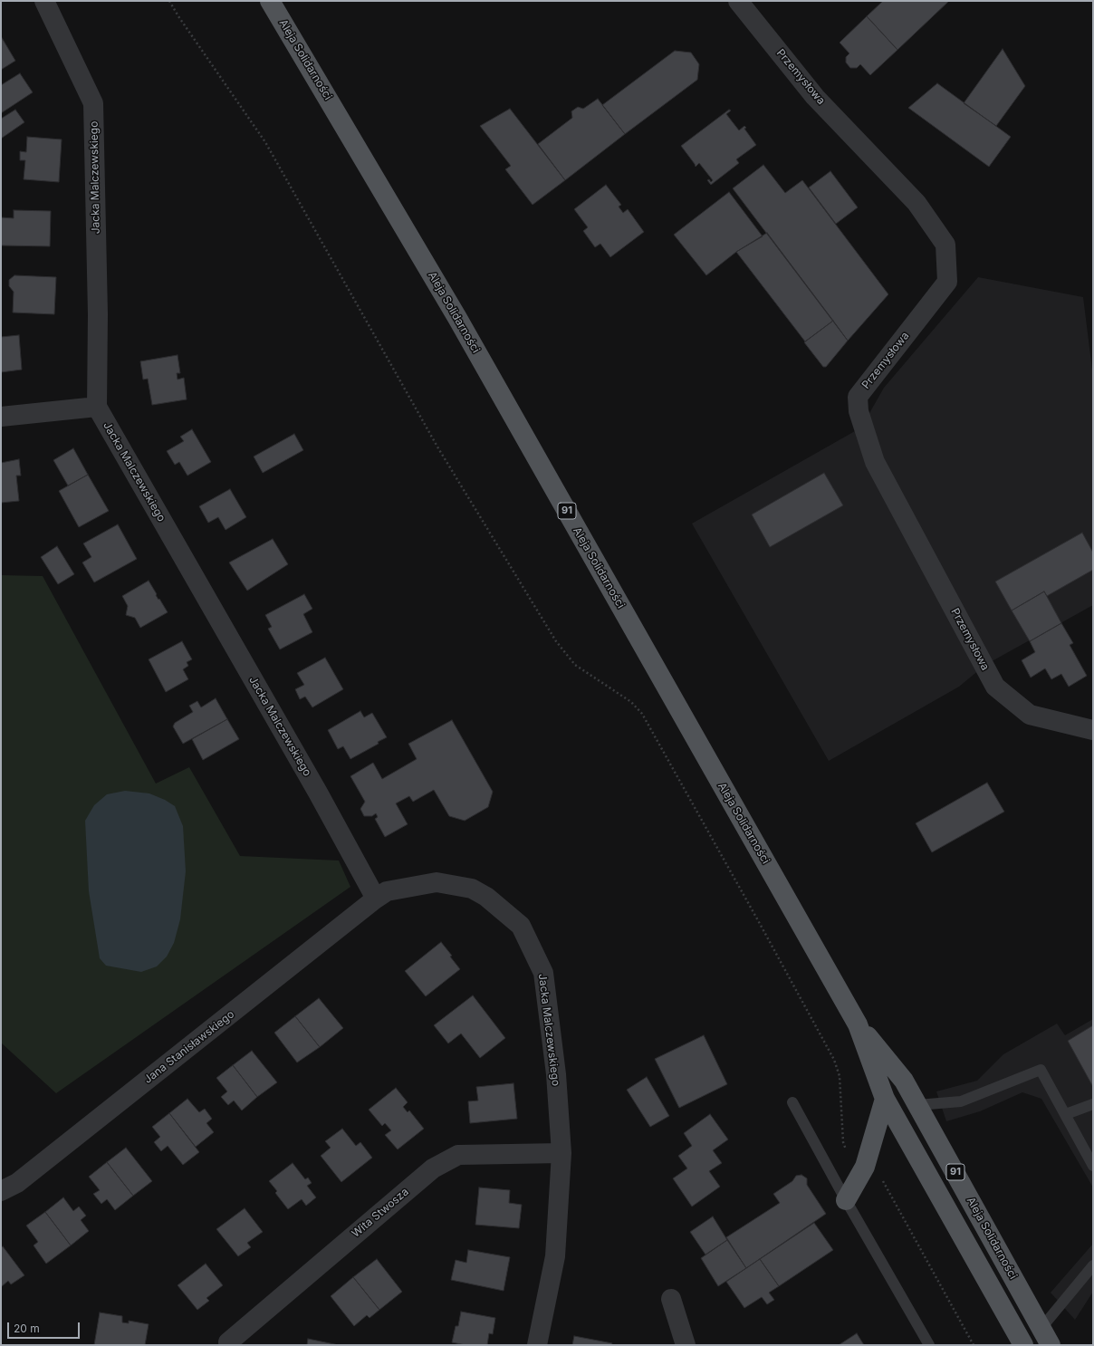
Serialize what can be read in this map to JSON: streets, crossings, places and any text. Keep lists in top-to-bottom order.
{
  "streets": {
    "main road": ["Aleja Solidarności", "91"],
    "street": [
      "Przemysłowa",
      "Jacka Malczewskiego",
      "Jana Stanisławskiego",
      "Wita Stwosza"
    ]
  },
  "crossings": [
    ["Jacka Malczewskiego", "Jana Stanisławskiego"],
    ["Jacka Malczewskiego", "Wita Stwosza"]
  ],
  "scale_bar": "20 m"
}
